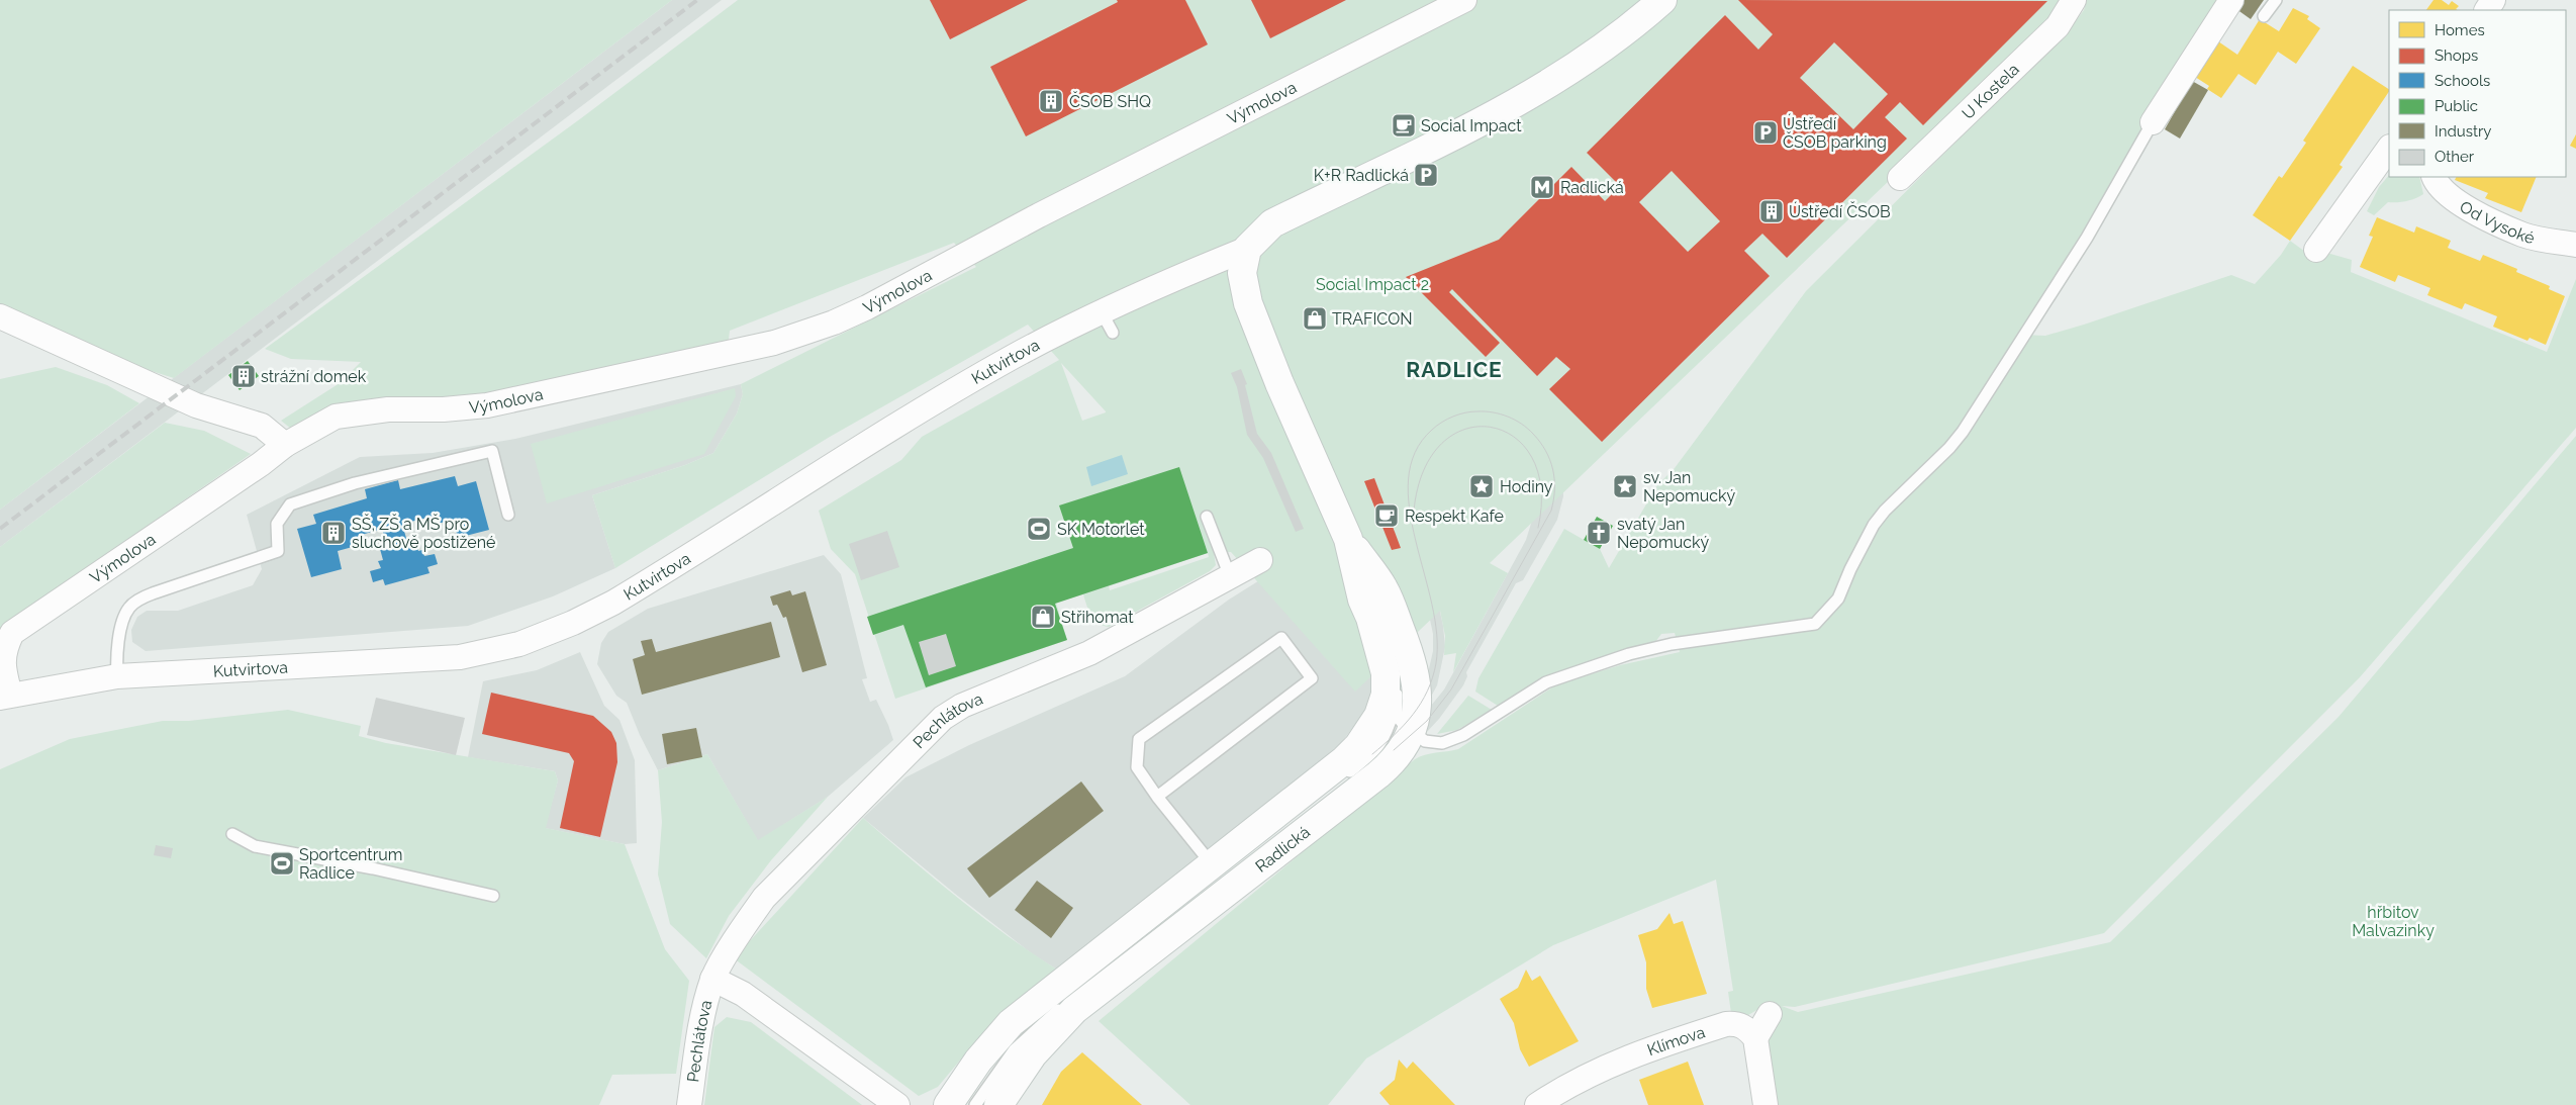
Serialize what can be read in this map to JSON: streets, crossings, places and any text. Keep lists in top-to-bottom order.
{
  "streets": {
    "main road": ["Radlická"],
    "street": [
      "U Kostela",
      "Výmolova",
      "Od Vysoké",
      "Kutvirtova",
      "Pechlátova",
      "Klímova"
    ]
  },
  "crossings": [
    ["Výmolova", "Kutvirtova"],
    ["Kutvirtova", "Radlická"]
  ],
  "districts": ["RADLICE"],
  "parks": ["Social Impact 2", "hřbitov Malvazinky"],
  "places": {
    "building": [
      "ČSOB SHQ",
      "Ústředí ČSOB",
      "strážní domek",
      "SŠ, ZŠ a MŠ pro sluchově postižené"
    ],
    "cafe": ["Social Impact", "Respekt Kafe"],
    "parking": ["Ústředí ČSOB parking", "K+R Radlická"],
    "metro station": ["Radlická"],
    "shop": ["TRAFICON", "Střihomat"],
    "place": ["Hodiny", "sv. Jan Nepomucký"],
    "sports": ["SK Motorlet", "Sportcentrum Radlice"],
    "church": ["svatý Jan Nepomucký"]
  },
  "legend": [
    "Homes",
    "Shops",
    "Schools",
    "Public",
    "Industry",
    "Other"
  ]
}
